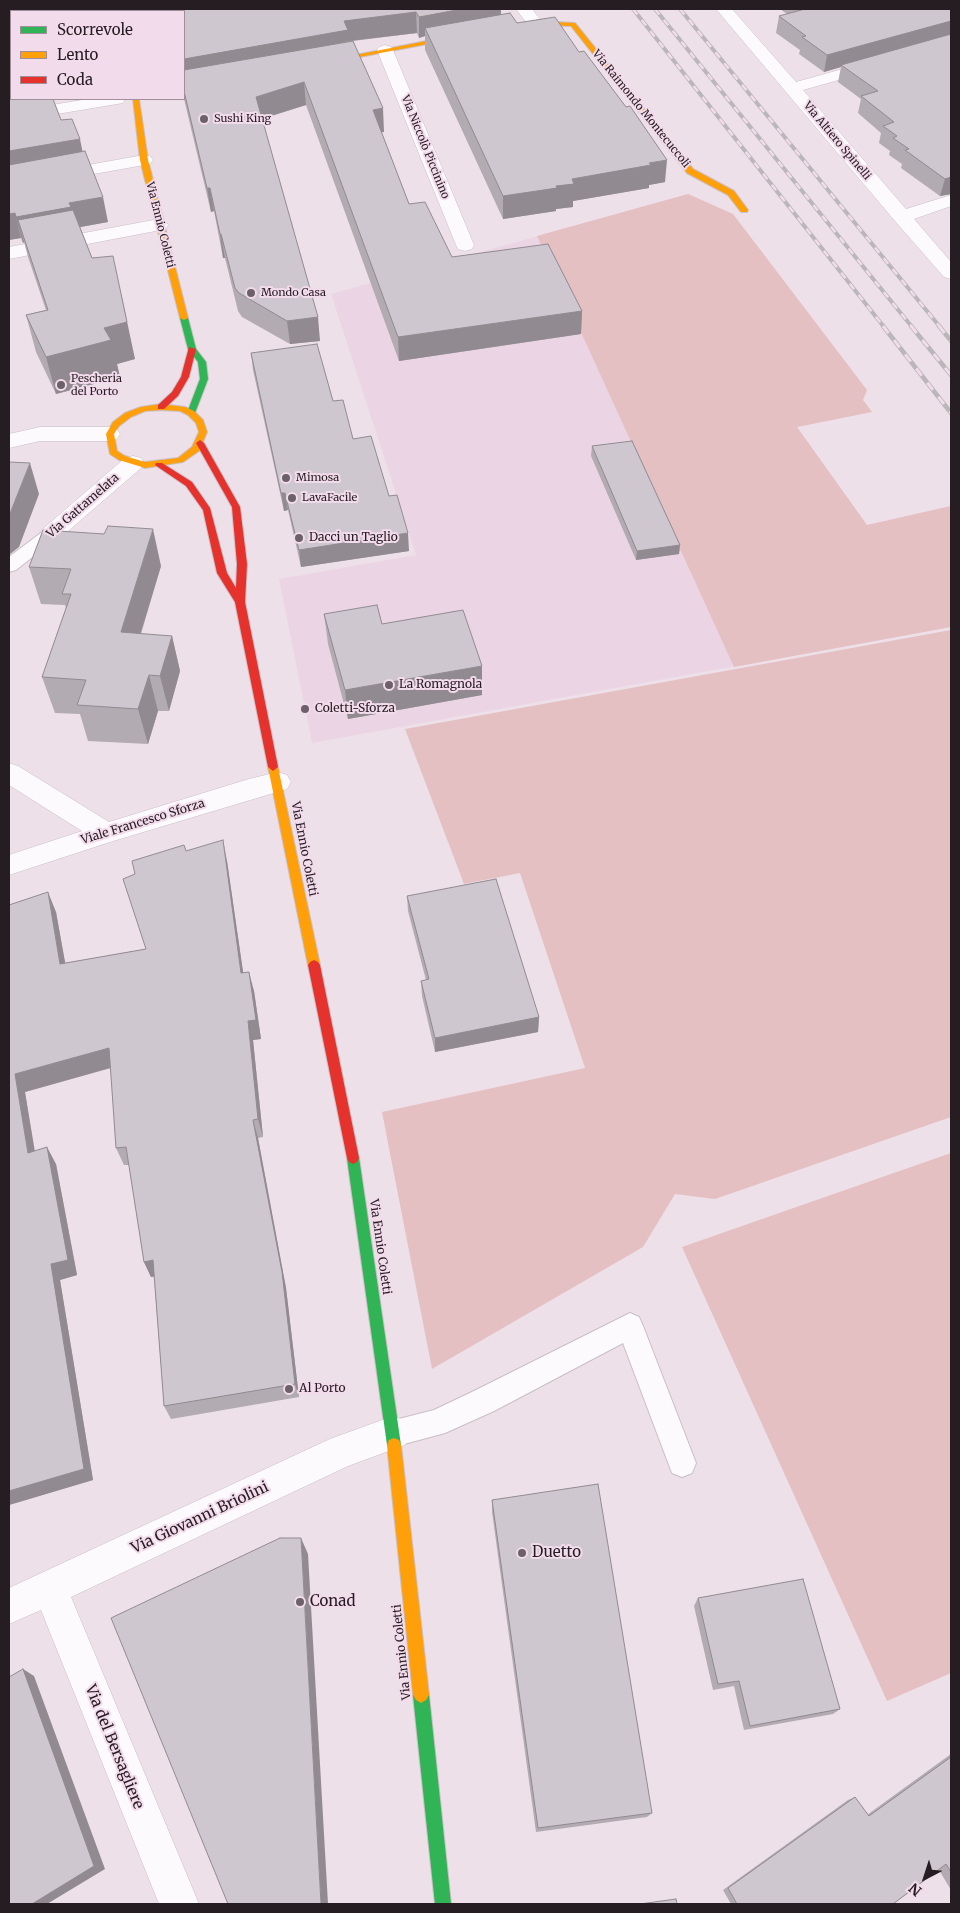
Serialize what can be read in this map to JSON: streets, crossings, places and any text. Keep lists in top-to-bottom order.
{
  "streets": {
    "street": [
      "Via Raimondo Montecuccoli",
      "Via Altiero Spinelli",
      "Via Niccolò Piccinino",
      "Via Ennio Coletti",
      "Via Gattamelata",
      "Viale Francesco Sforza",
      "Via Giovanni Briolini",
      "Via del Bersagliere"
    ]
  },
  "crossings": [
    ["Via Ennio Coletti", "Via Gattamelata"],
    ["Via Ennio Coletti", "Viale Francesco Sforza"],
    ["Via Ennio Coletti", "Via Giovanni Briolini"],
    ["Via Giovanni Briolini", "Via del Bersagliere"]
  ],
  "places": [
    "Sushi King",
    "Mondo Casa",
    "Pescheria del Porto",
    "Mimosa",
    "LavaFacile",
    "Dacci un Taglio",
    "La Romagnola",
    "Coletti-Sforza",
    "Al Porto",
    "Duetto",
    "Conad"
  ],
  "legend": ["Scorrevole", "Lento", "Coda"],
  "north": "bottom left"
}
